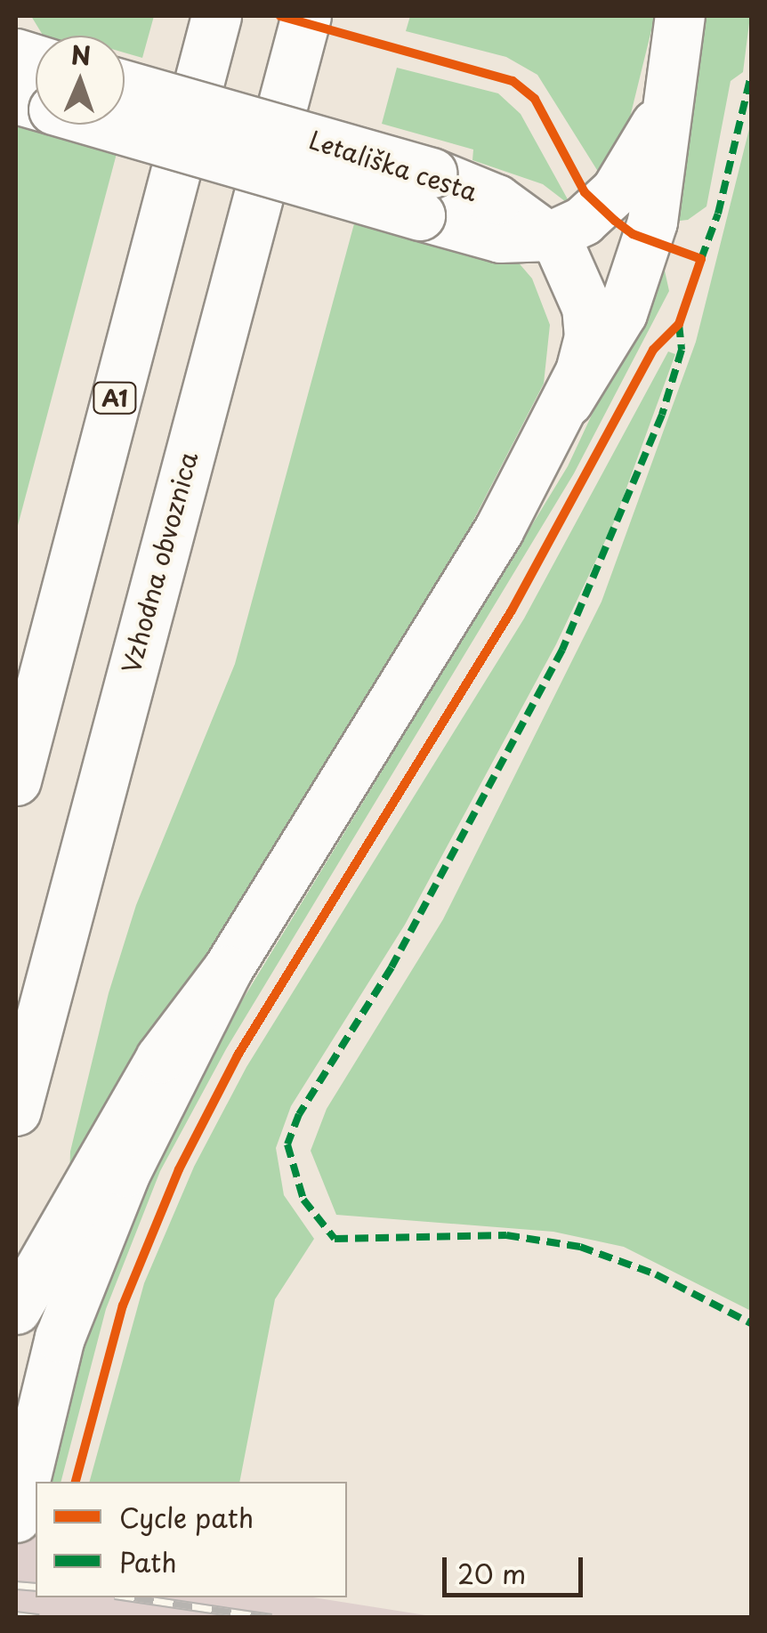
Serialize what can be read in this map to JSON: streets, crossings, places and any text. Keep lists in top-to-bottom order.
{
  "streets": {
    "main road": ["Letališka cesta", "A1", "Vzhodna obvoznica"]
  },
  "legend": ["Cycle path", "Path"],
  "scale_bar": "20 m",
  "north": "top"
}
